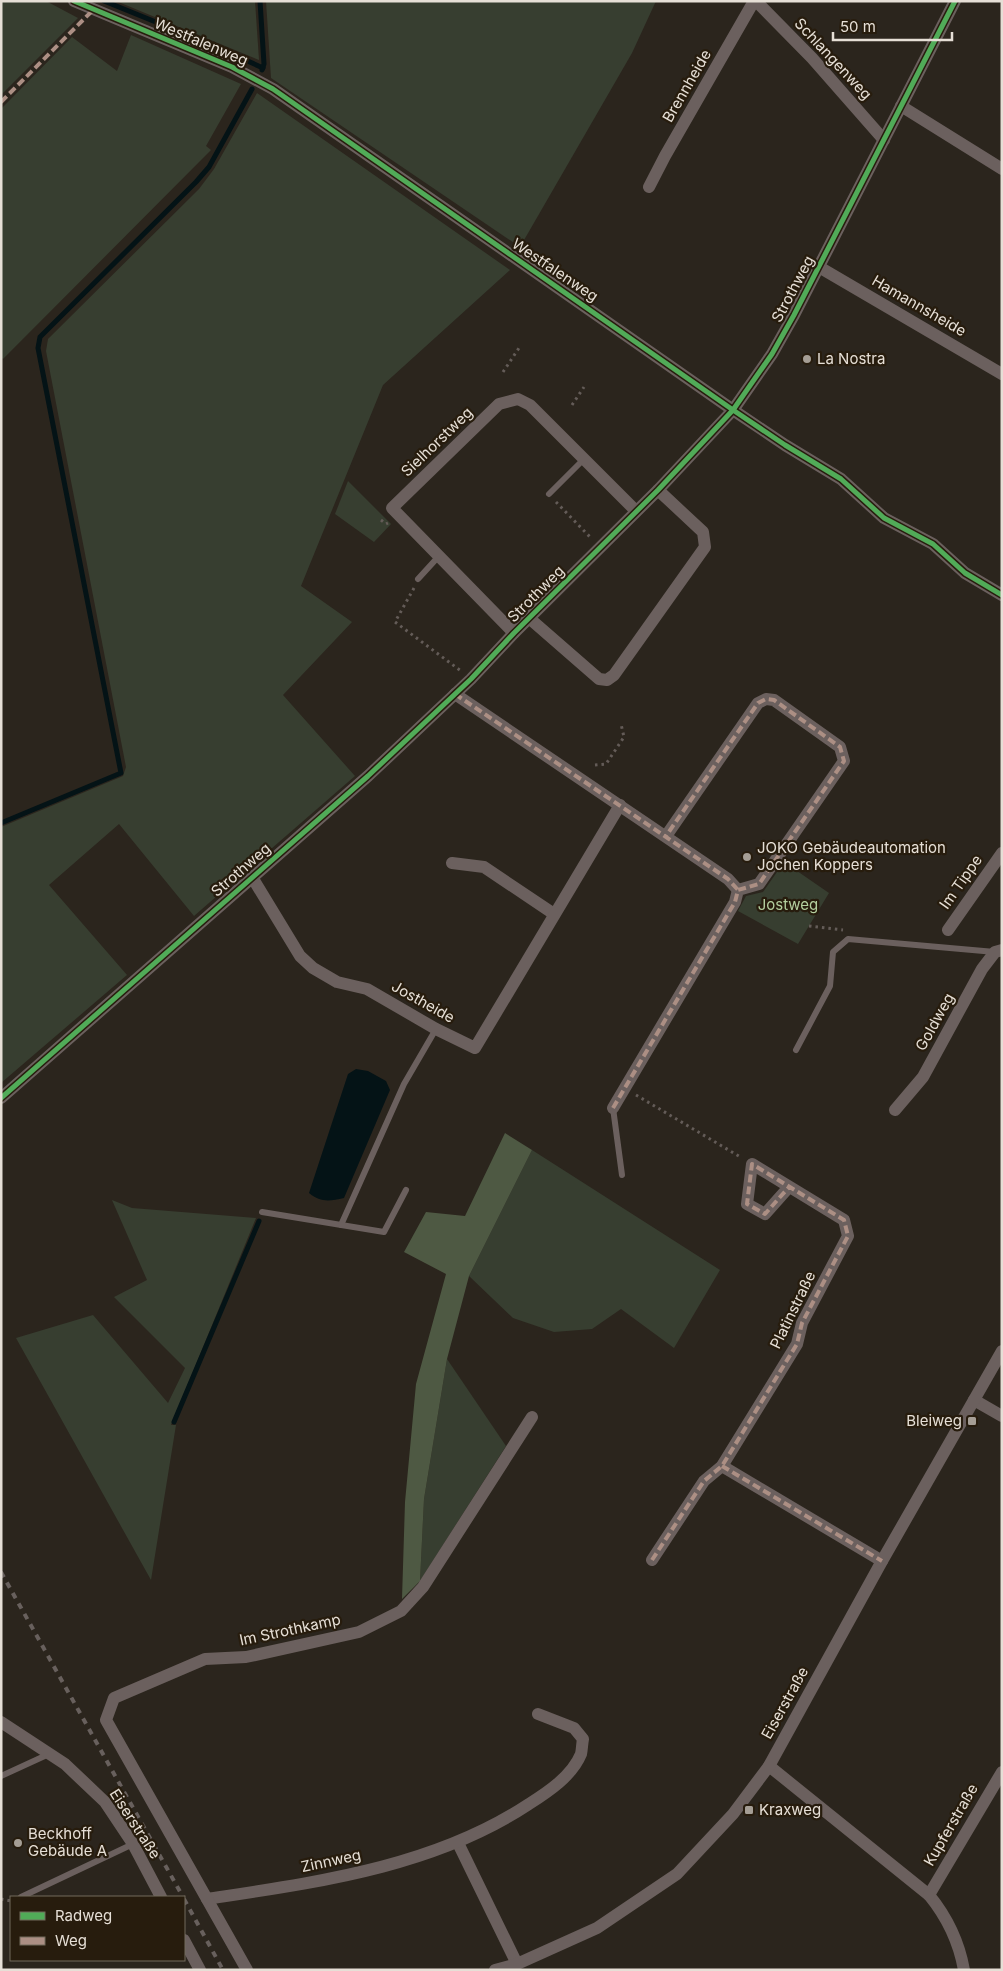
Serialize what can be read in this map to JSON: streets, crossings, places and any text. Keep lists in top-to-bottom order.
{
  "streets": {
    "street": [
      "Westfalenweg",
      "Schlangenweg",
      "Brennheide",
      "Strothweg",
      "Hamannsheide",
      "Sielhorstweg",
      "Im Tippe",
      "Jostheide",
      "Goldweg",
      "Platinstraße",
      "Im Strothkamp",
      "Eiserstraße",
      "Kupferstraße",
      "Zinnweg"
    ]
  },
  "crossings": [
    ["Westfalenweg", "Strothweg"],
    ["Schlangenweg", "Brennheide"],
    ["Schlangenweg", "Strothweg"],
    ["Strothweg", "Hamannsheide"],
    ["Strothweg", "Sielhorstweg"],
    ["Strothweg", "Jostheide"],
    ["Im Strothkamp", "Zinnweg"]
  ],
  "parks": ["Jostweg"],
  "places": {
    "other": ["La Nostra", "JOKO Gebäudeautomation Jochen Koppers", "Beckhoff Gebäude A"],
    "transit": ["Bleiweg", "Kraxweg"]
  },
  "legend": ["Radweg", "Weg"],
  "scale_bar": "50 m"
}
